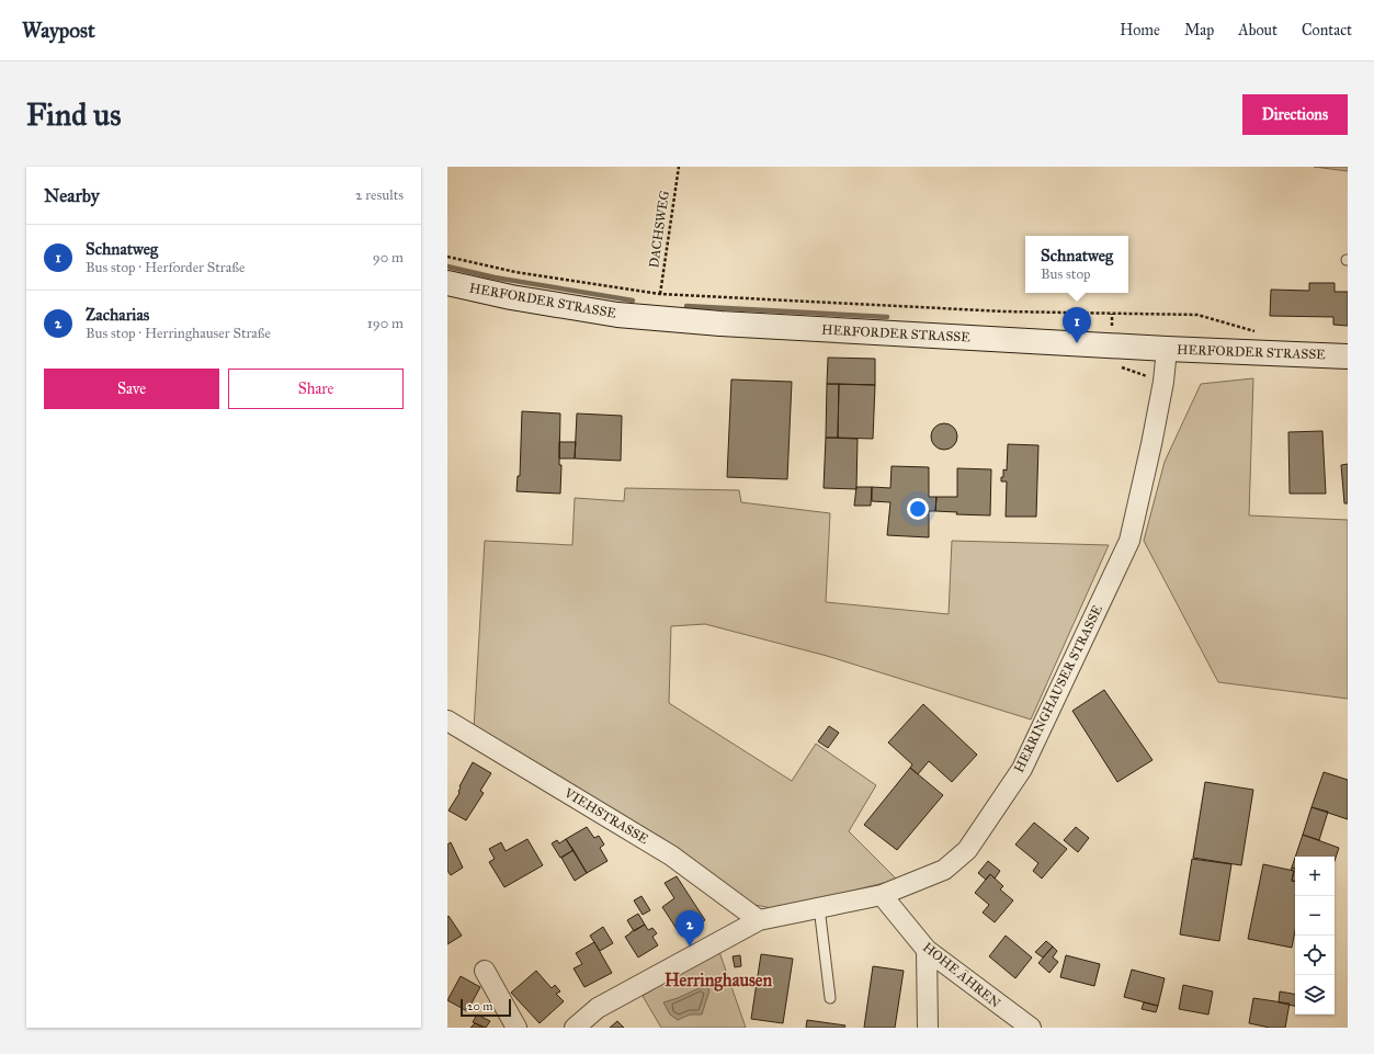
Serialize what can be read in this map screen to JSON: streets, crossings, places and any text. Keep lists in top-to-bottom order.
{
  "streets": {
    "main road": ["HERFORDER STRASSE"],
    "street": ["HERRINGHAUSER STRASSE", "VIEHSTRASSE", "HOHE ÄHREN"],
    "path": ["DACHSWEG"]
  },
  "crossings": [
    ["HERFORDER STRASSE", "HERRINGHAUSER STRASSE"],
    ["HERRINGHAUSER STRASSE", "VIEHSTRASSE"],
    ["HERRINGHAUSER STRASSE", "HOHE ÄHREN"]
  ],
  "districts": ["Herringhausen"],
  "scale_bar": "20 m",
  "page": {
    "header": "Waypost",
    "nav": [
      "Home",
      "Map",
      "About",
      "Contact"
    ],
    "buttons": [
      "Directions",
      ["Save", "Share"]
    ],
    "title": "Find us",
    "heading": ["Nearby", "2 results"],
    "list": [
      {
        "mark": "1",
        "name": "Schnatweg",
        "note": "Bus stop · Herforder Straße",
        "value": "90 m"
      },
      {
        "mark": "2",
        "name": "Zacharias",
        "note": "Bus stop · Herringhauser Straße",
        "value": "190 m"
      }
    ],
    "popup": ["Schnatweg", "Bus stop"],
    "pins": ["1", "2"],
    "map_buttons": ["+", "−"],
    "scale": "20 m"
  }
}
